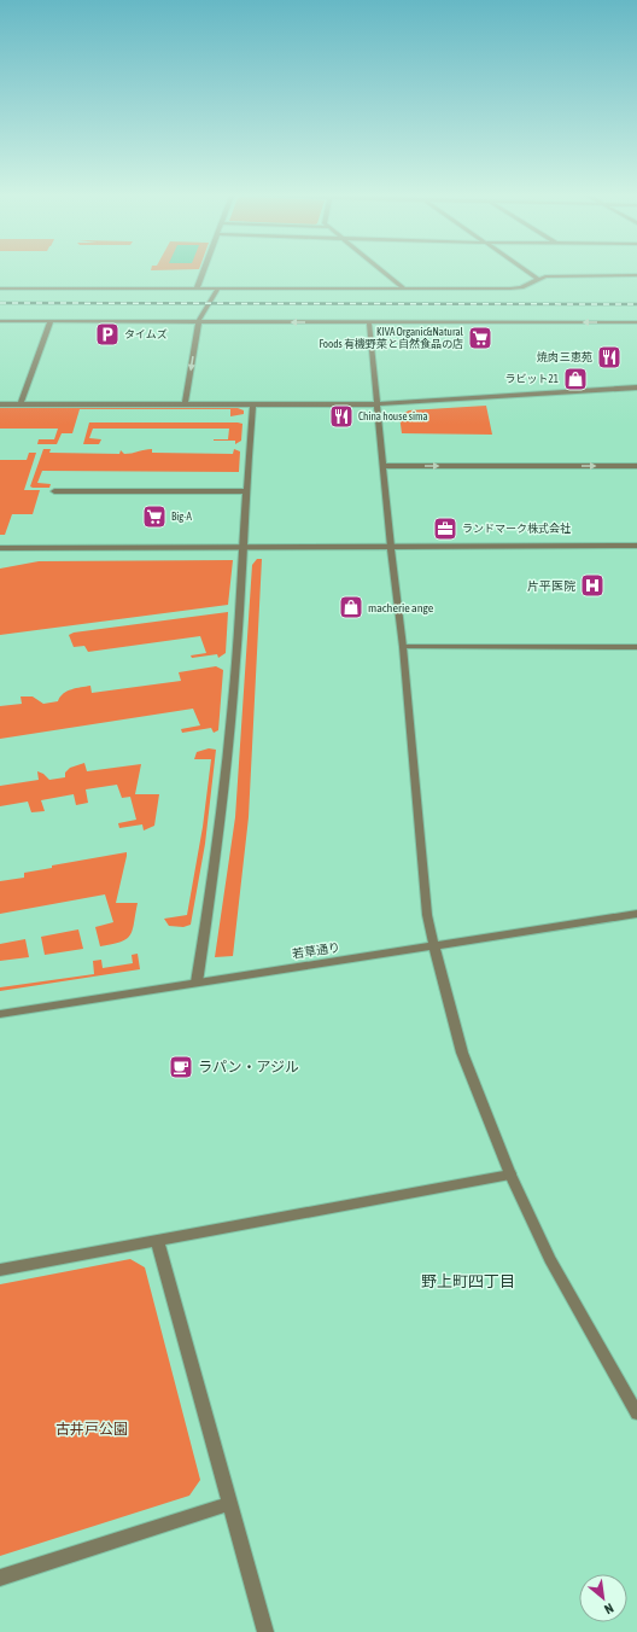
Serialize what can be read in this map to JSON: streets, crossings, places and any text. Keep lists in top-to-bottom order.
{
  "streets": {
    "street": ["若草通り"]
  },
  "districts": ["野上町四丁目"],
  "parks": ["古井戸公園"],
  "places": {
    "parking": ["タイムズ"],
    "supermarket": ["KIVA Organic&Natural Foods 有機野菜と自然食品の店", "Big-A"],
    "restaurant": ["焼肉 三恵苑", "China house sima"],
    "shop": ["ラビット21", "macherie ange"],
    "office": ["ランドマーク株式会社"],
    "hospital": ["片平医院"],
    "cafe": ["ラパン・アジル"]
  },
  "north": "bottom right"
}
